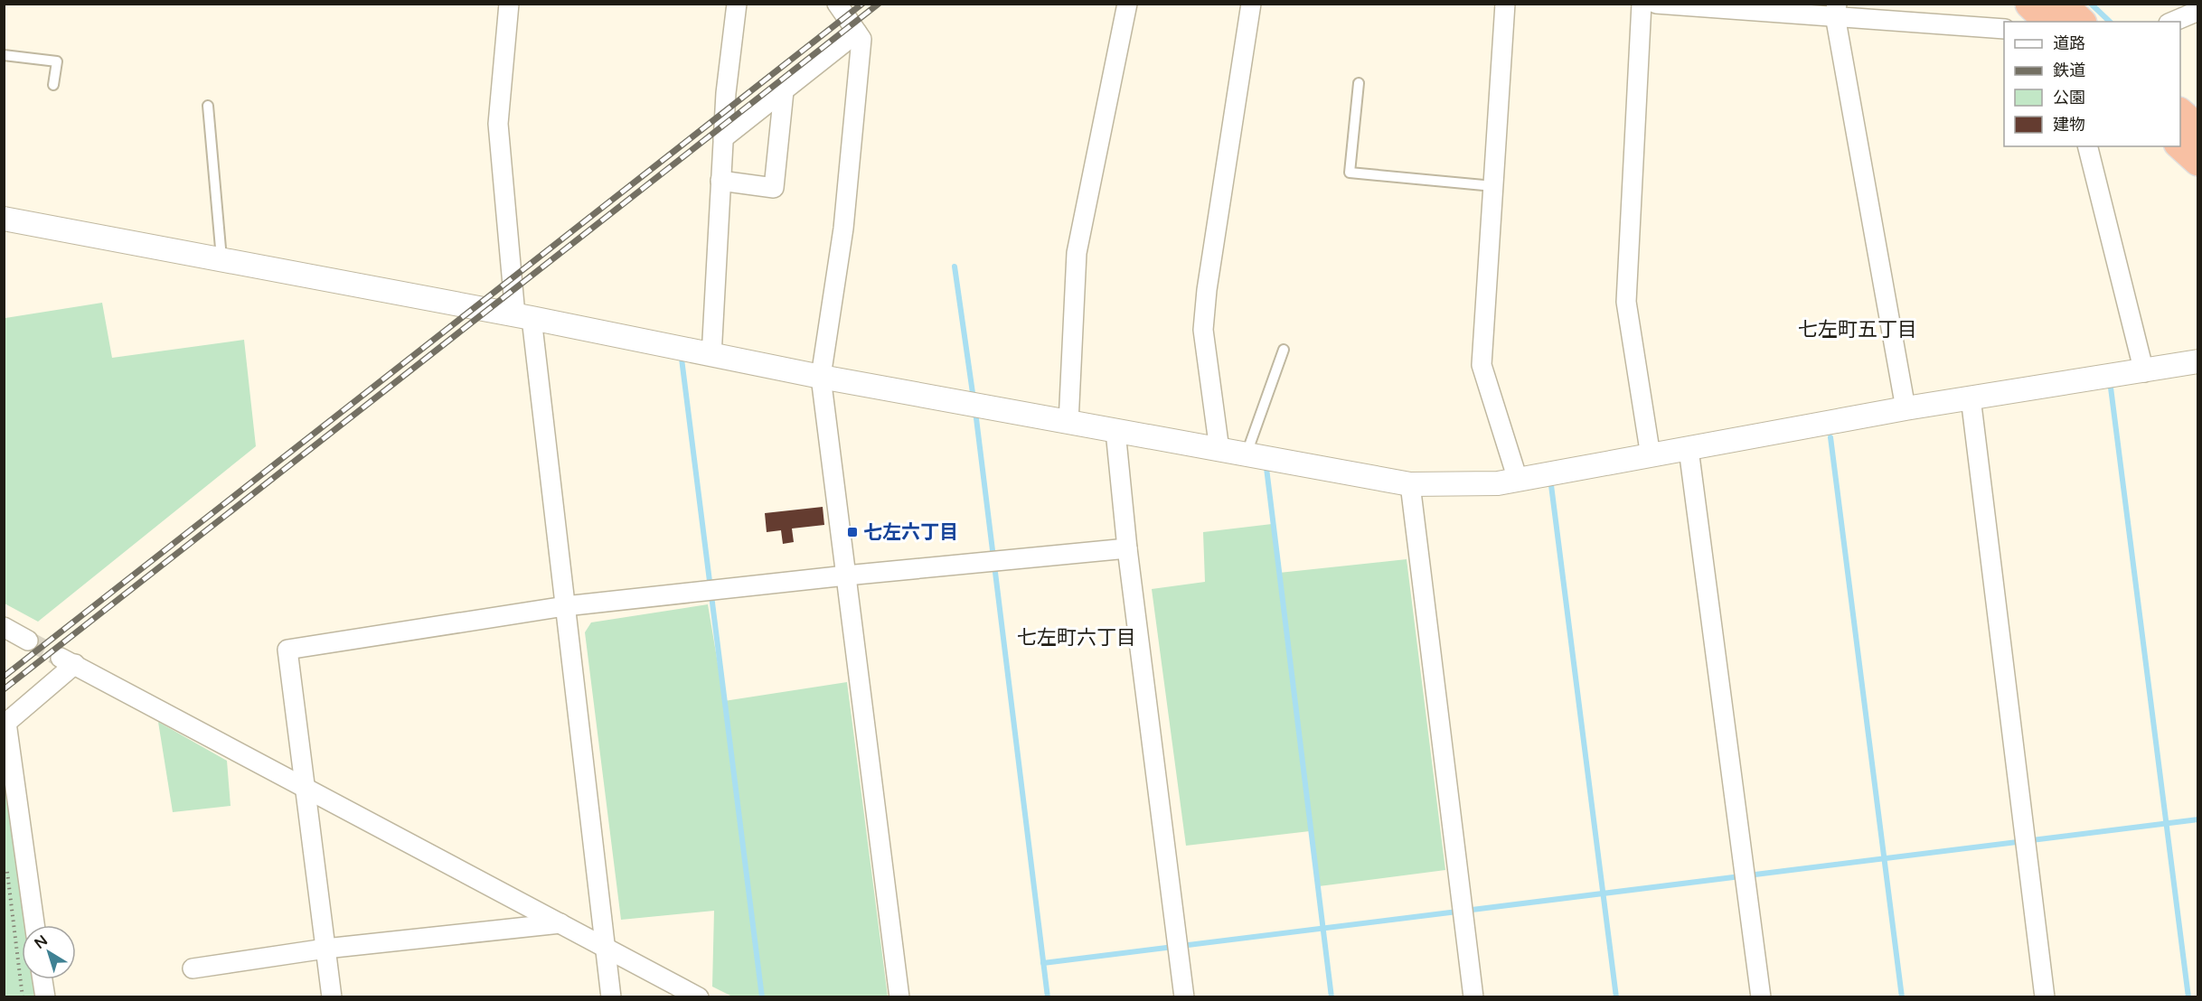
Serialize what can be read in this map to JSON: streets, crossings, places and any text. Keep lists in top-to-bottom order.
{
  "districts": ["七左町五丁目", "七左町六丁目"],
  "places": {
    "transit": ["七左六丁目"]
  },
  "legend": [
    "道路",
    "鉄道",
    "公園",
    "建物"
  ],
  "north": "top left"
}
